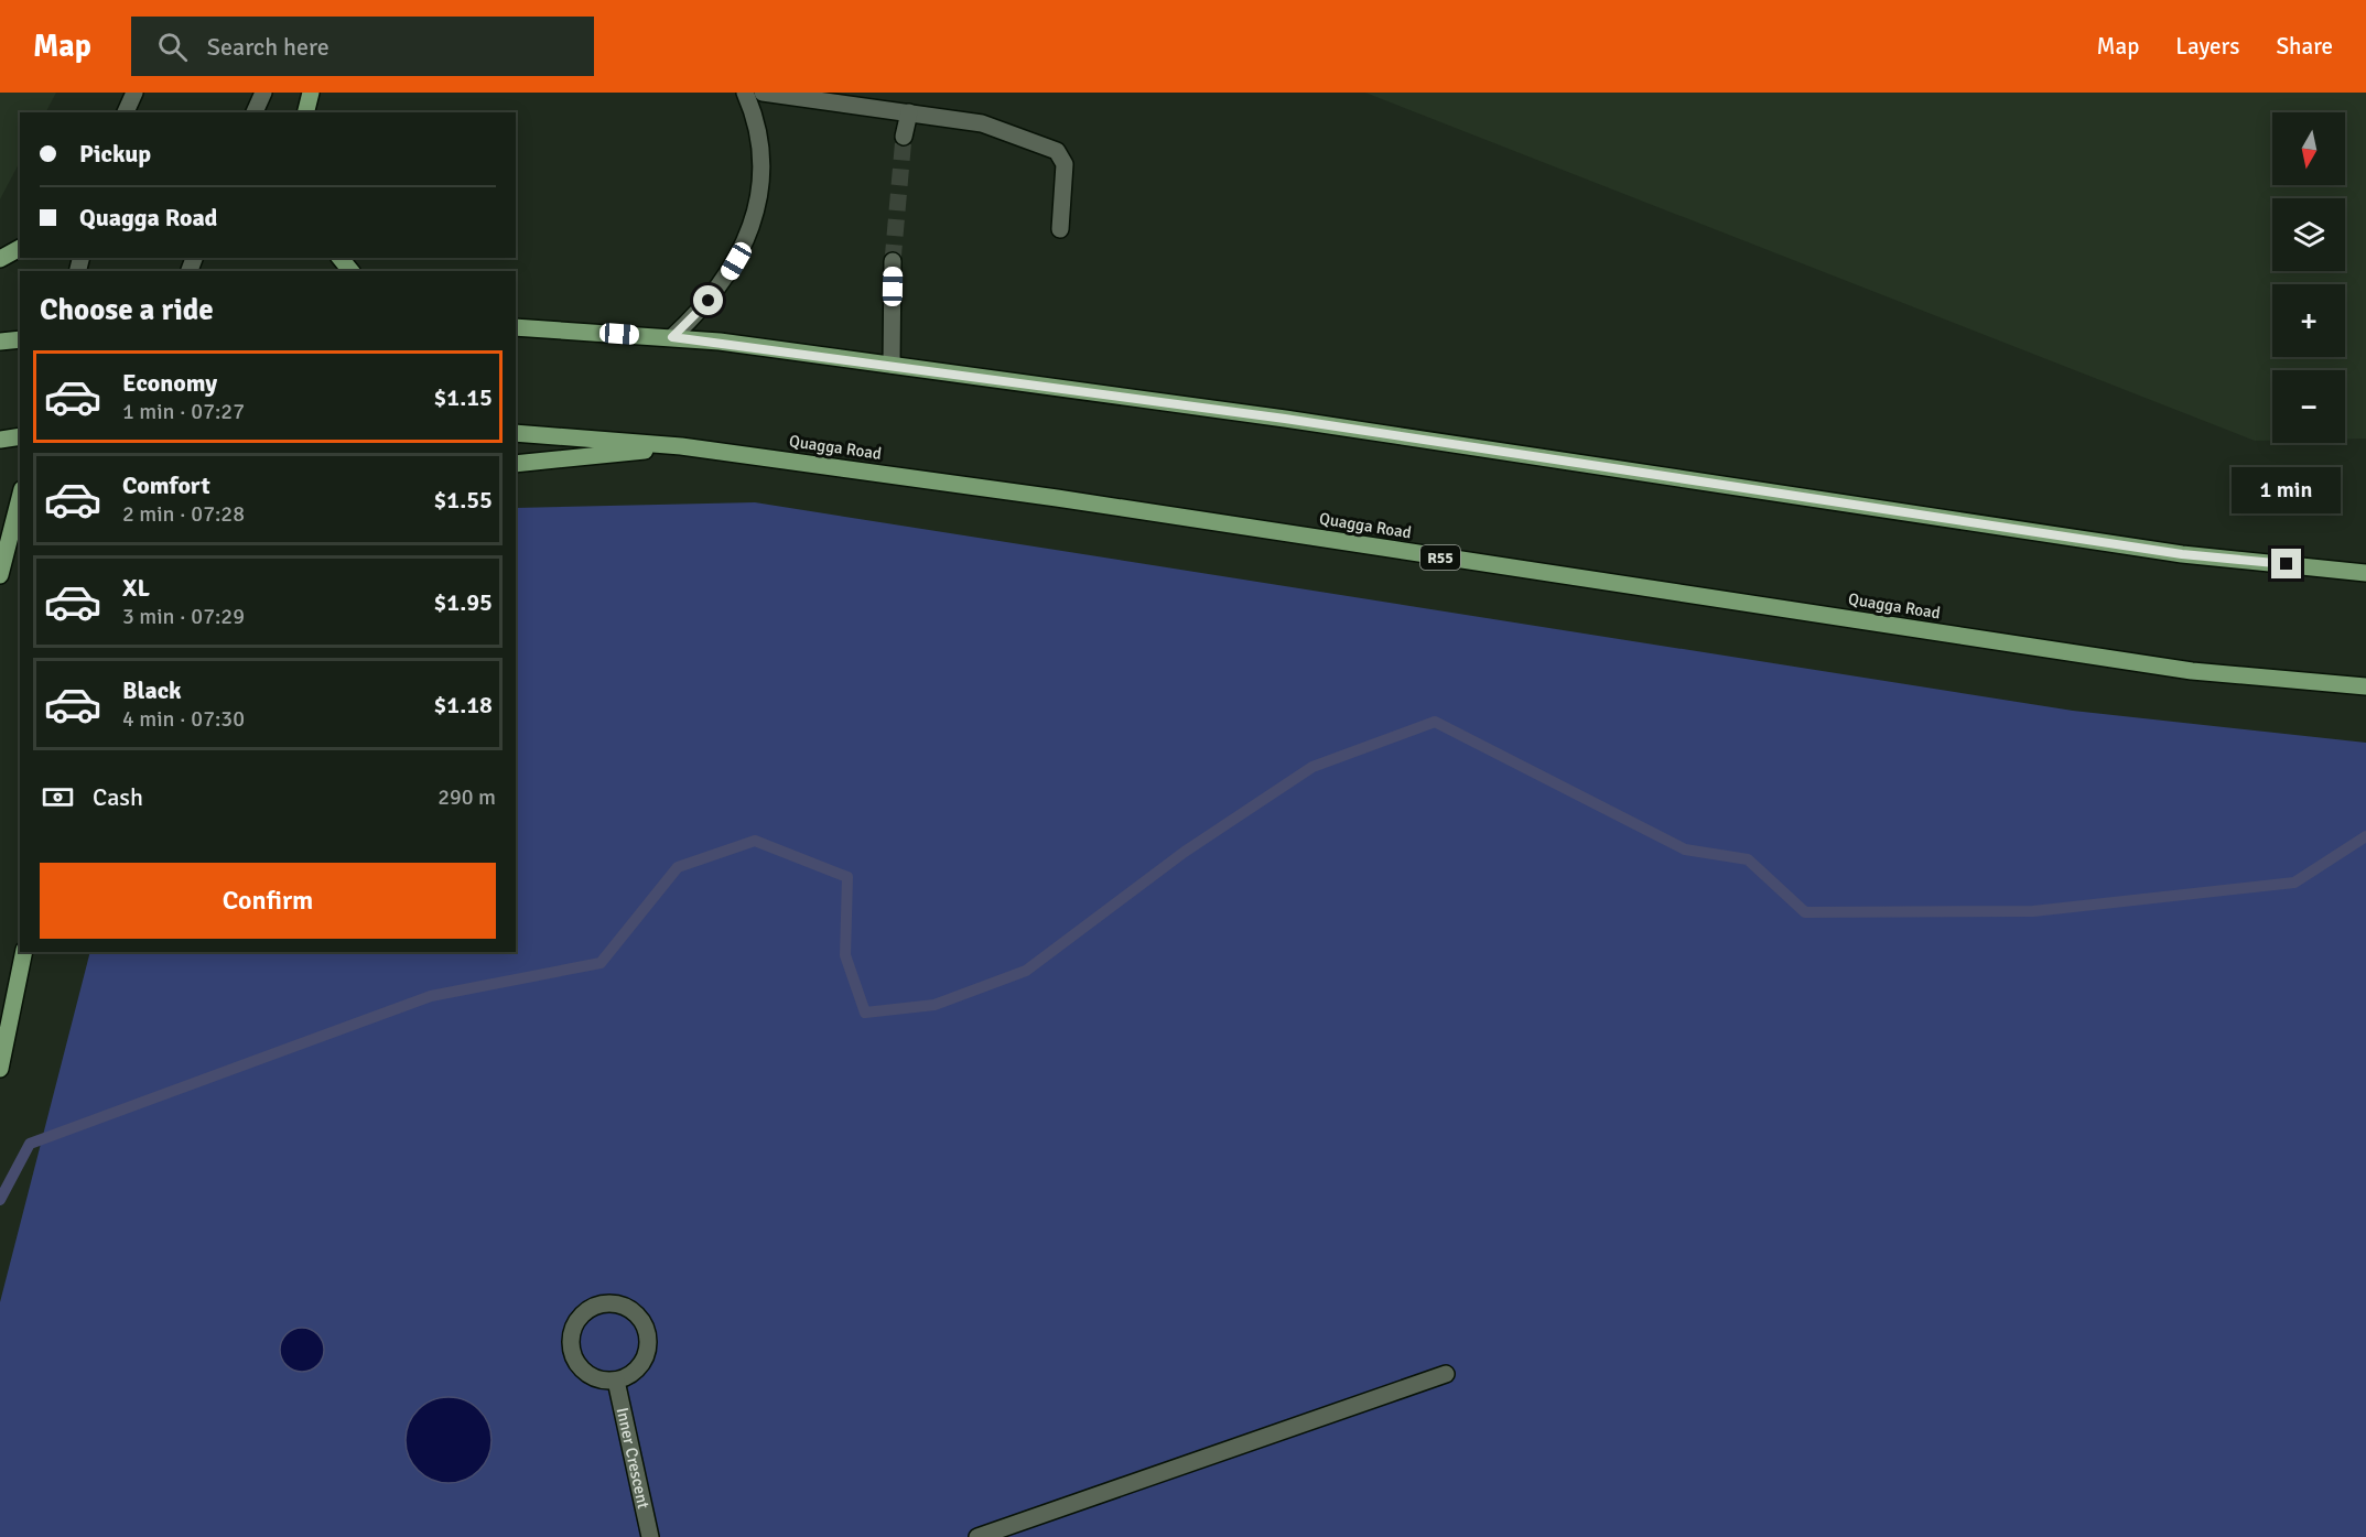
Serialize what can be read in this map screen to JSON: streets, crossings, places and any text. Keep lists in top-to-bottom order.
{
  "streets": {
    "main road": ["Quagga Road", "R55"],
    "street": ["Inner Crescent"]
  },
  "north": "bottom",
  "page": {
    "header": "Map",
    "search": "Search here",
    "nav": ["Map", "Layers", "Share"],
    "map_buttons": ["+", "−"],
    "banner": ["Pickup", "Quagga Road"],
    "heading": "Choose a ride",
    "list": [
      {
        "name": "Economy",
        "note": "1 min · 07:27",
        "value": "$1.15"
      },
      {
        "name": "Comfort",
        "note": "2 min · 07:28",
        "value": "$1.55"
      },
      {
        "name": "XL",
        "note": "3 min · 07:29",
        "value": "$1.95"
      },
      {
        "name": "Black",
        "note": "4 min · 07:30",
        "value": "$1.18"
      }
    ],
    "bubble": "1 min",
    "pay": ["Cash", "290 m"],
    "buttons": "Confirm"
  }
}
